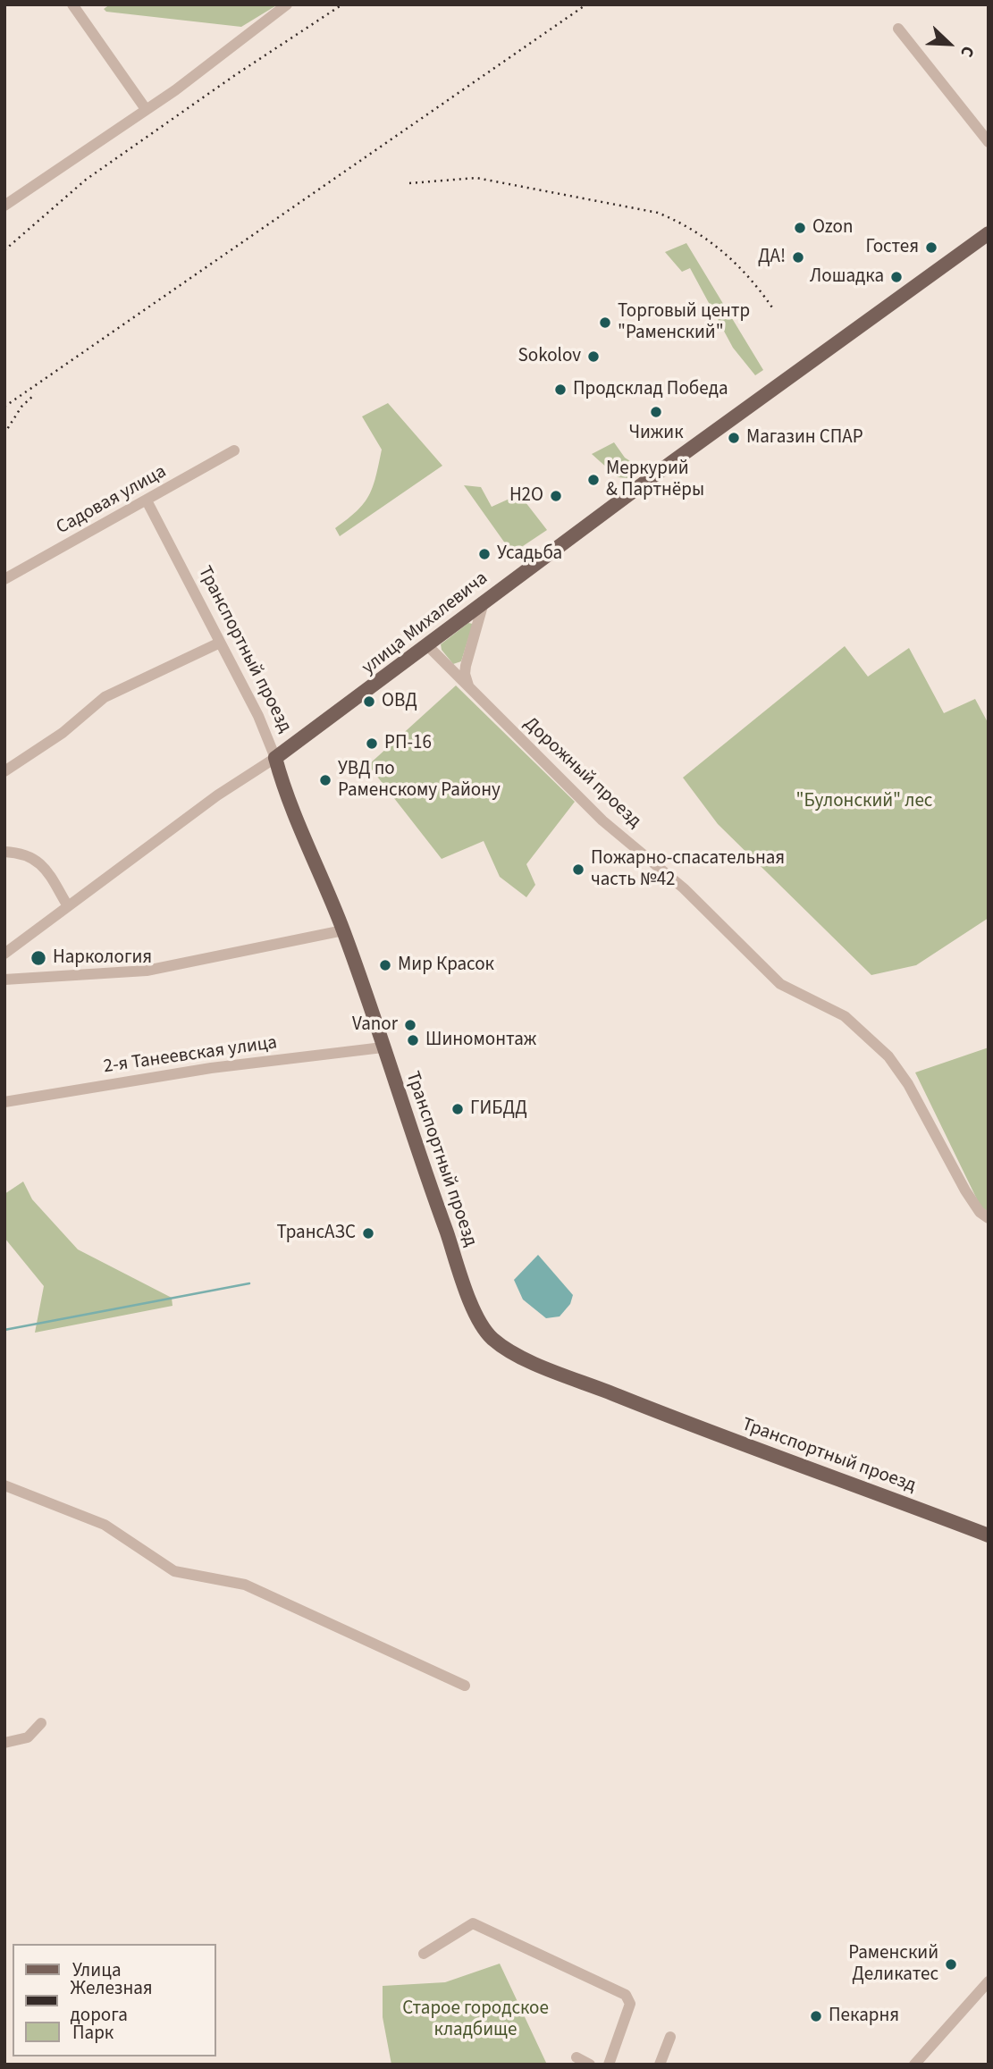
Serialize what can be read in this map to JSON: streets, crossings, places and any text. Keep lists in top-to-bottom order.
{
  "streets": {
    "main road": ["улица Михалевича", "Транспортный проезд"],
    "street": ["Садовая улица", "Дорожный проезд", "2-я Танеевская улица"]
  },
  "crossings": [
    ["Садовая улица", "Транспортный проезд"],
    ["улица Михалевича", "Транспортный проезд"],
    ["улица Михалевича", "Дорожный проезд"],
    ["Транспортный проезд", "2-я Танеевская улица"]
  ],
  "parks": ["\"Булонский\" лес", "Старое городское кладбище"],
  "places": [
    "Ozon",
    "Гостея",
    "ДА!",
    "Лошадка",
    "Торговый центр \"Раменский\"",
    "Sokolov",
    "Продсклад Победа",
    "Чижик",
    "Магазин СПАР",
    "Меркурий & Партнёры",
    "H2O",
    "Усадьба",
    "ОВД",
    "РП-16",
    "УВД по Раменскому Району",
    "Пожарно-спасательная часть №42",
    "Наркология",
    "Мир Красок",
    "Vanor",
    "Шиномонтаж",
    "ГИБДД",
    "ТрансАЗС",
    "Раменский Деликатес",
    "Пекарня"
  ],
  "legend": ["Улица", "Железная дорога", "Парк"],
  "north": "bottom right"
}
